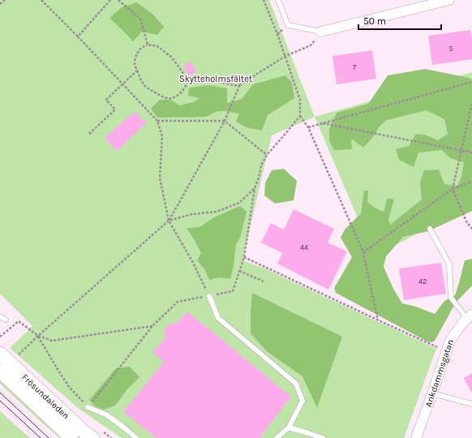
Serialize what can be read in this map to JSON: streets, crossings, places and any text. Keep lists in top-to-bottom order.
{
  "streets": {
    "main road": ["Frösundaleden"],
    "street": ["Ankdammsgatan"]
  },
  "parks": ["Skytteholmsfältet"],
  "house_numbers": [
    "5",
    "7",
    "44",
    "42"
  ],
  "scale_bar": "50 m"
}
